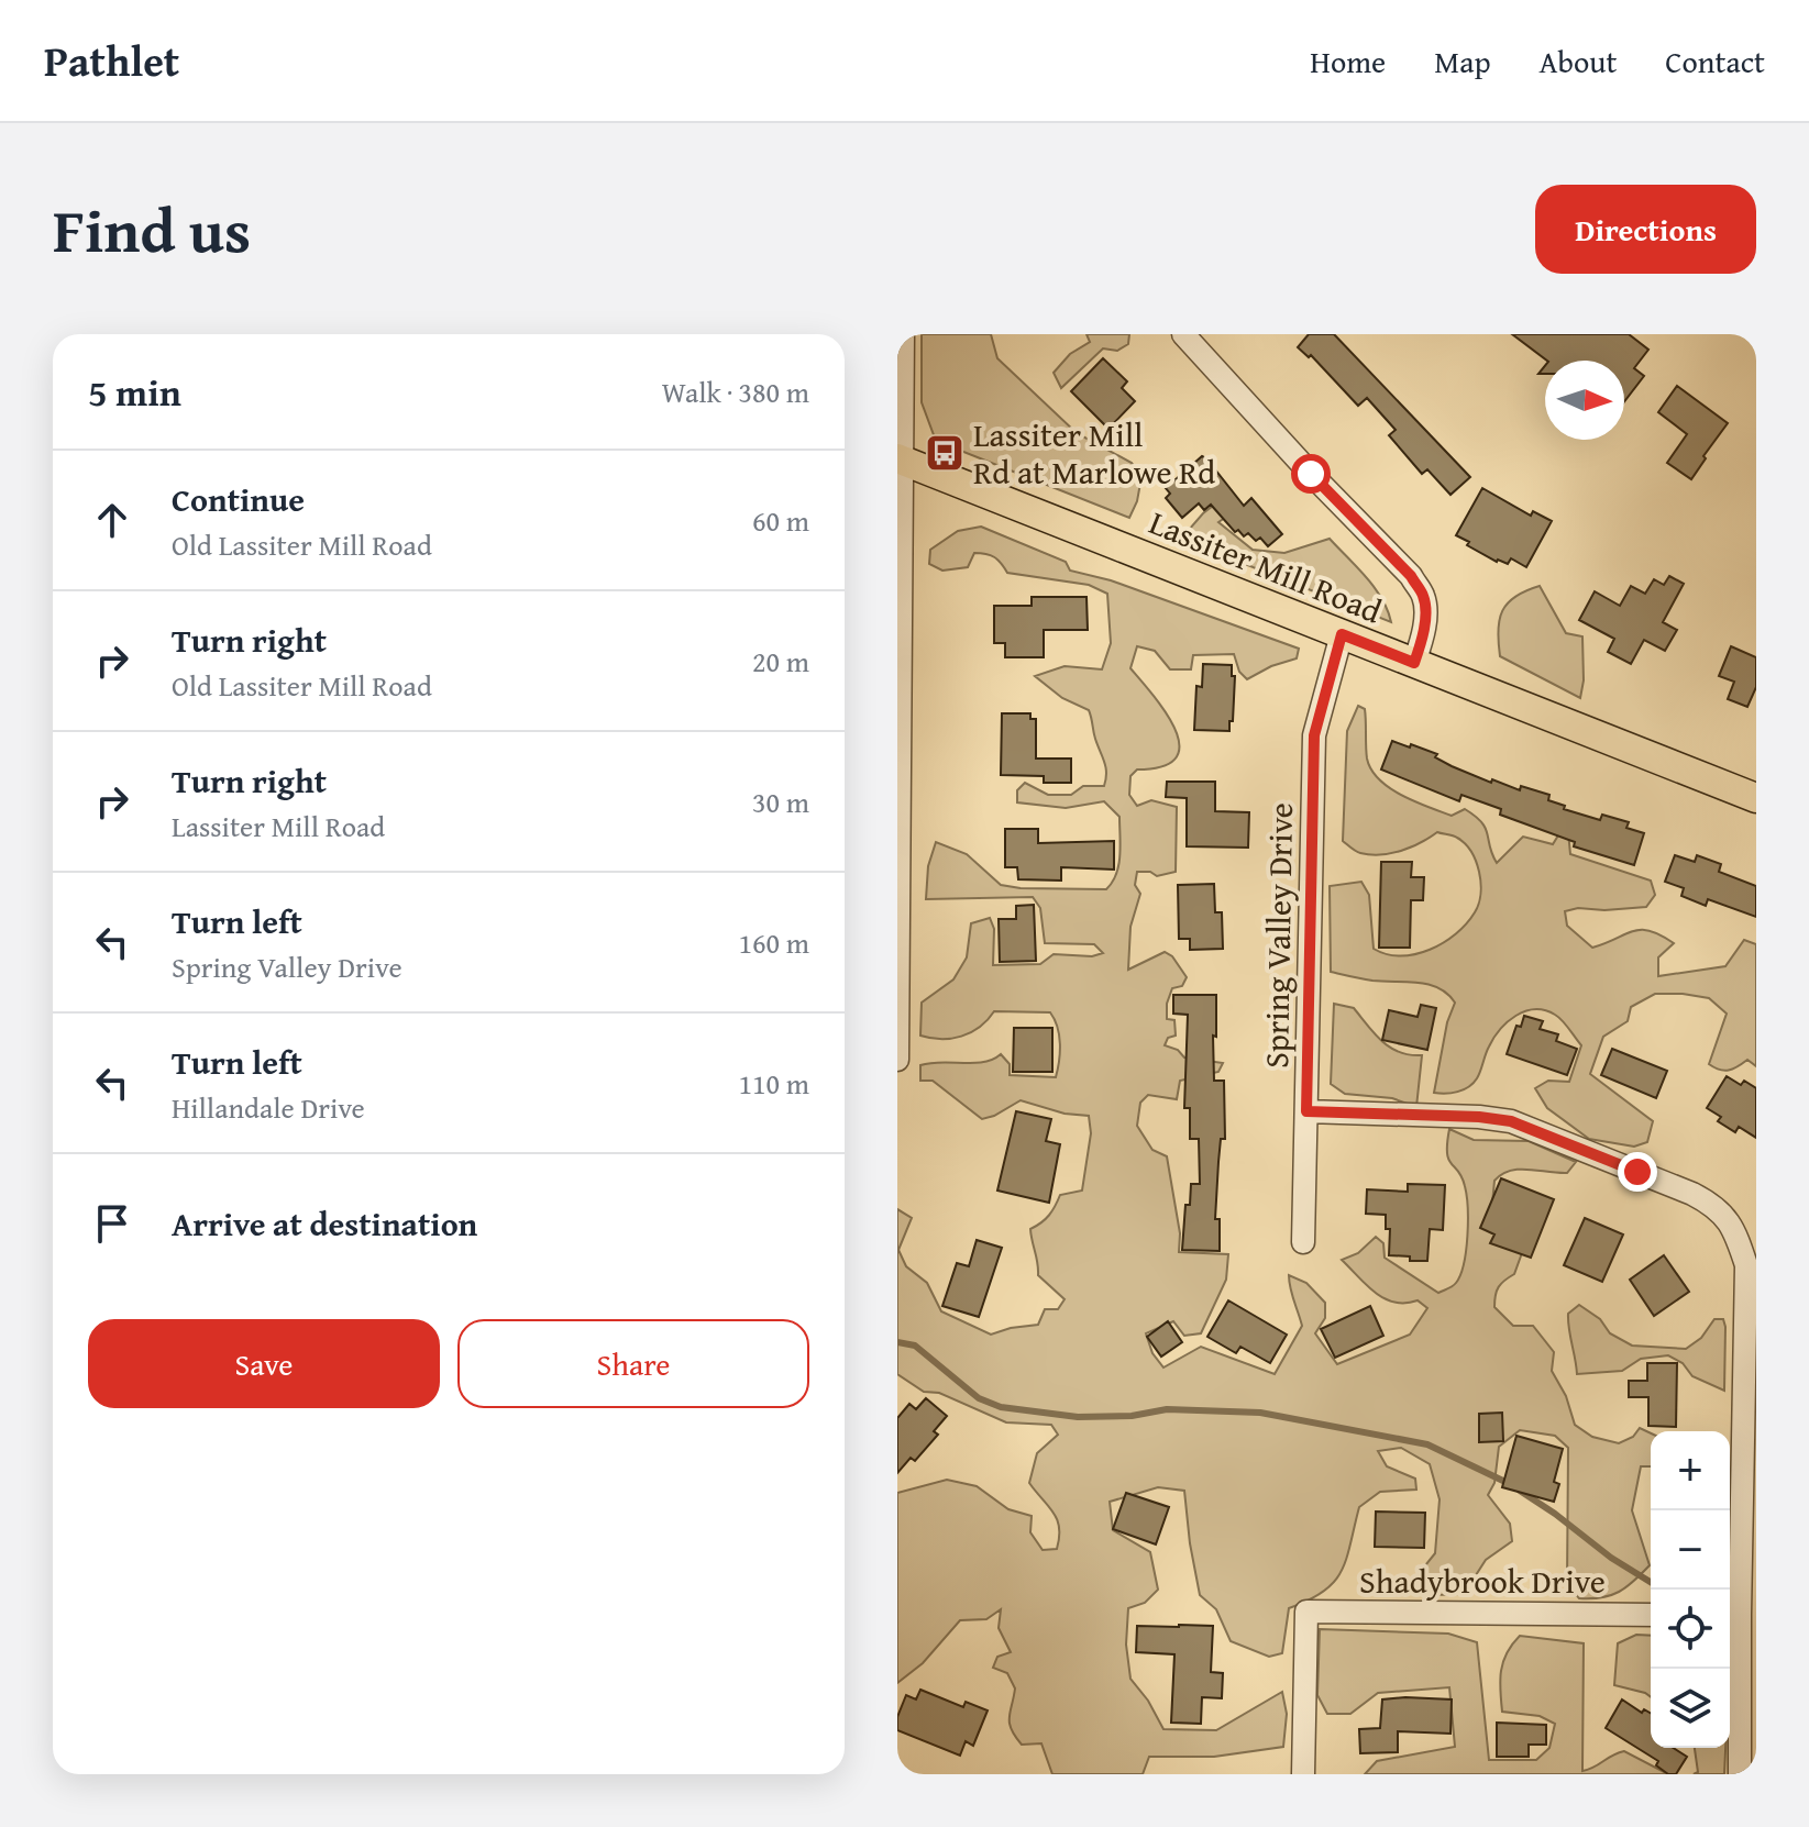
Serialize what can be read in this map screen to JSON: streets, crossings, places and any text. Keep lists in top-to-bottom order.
{
  "streets": {
    "main road": ["Lassiter Mill Road"],
    "street": ["Spring Valley Drive", "Shadybrook Drive"]
  },
  "crossings": [
    ["Lassiter Mill Road", "Spring Valley Drive"]
  ],
  "places": {
    "bus stop": ["Lassiter Mill Rd at Marlowe Rd"]
  },
  "north": "right",
  "page": {
    "header": "Pathlet",
    "nav": [
      "Home",
      "Map",
      "About",
      "Contact"
    ],
    "title": "Find us",
    "buttons": [
      "Directions",
      ["Save", "Share"]
    ],
    "heading": ["5 min", "Walk · 380 m"],
    "list": [
      ["Continue", "Old Lassiter Mill Road", "60 m"],
      ["Turn right", "Old Lassiter Mill Road", "20 m"],
      ["Turn right", "Lassiter Mill Road", "30 m"],
      ["Turn left", "Spring Valley Drive", "160 m"],
      ["Turn left", "Hillandale Drive", "110 m"],
      "Arrive at destination"
    ],
    "map_buttons": ["+", "−"]
  }
}
